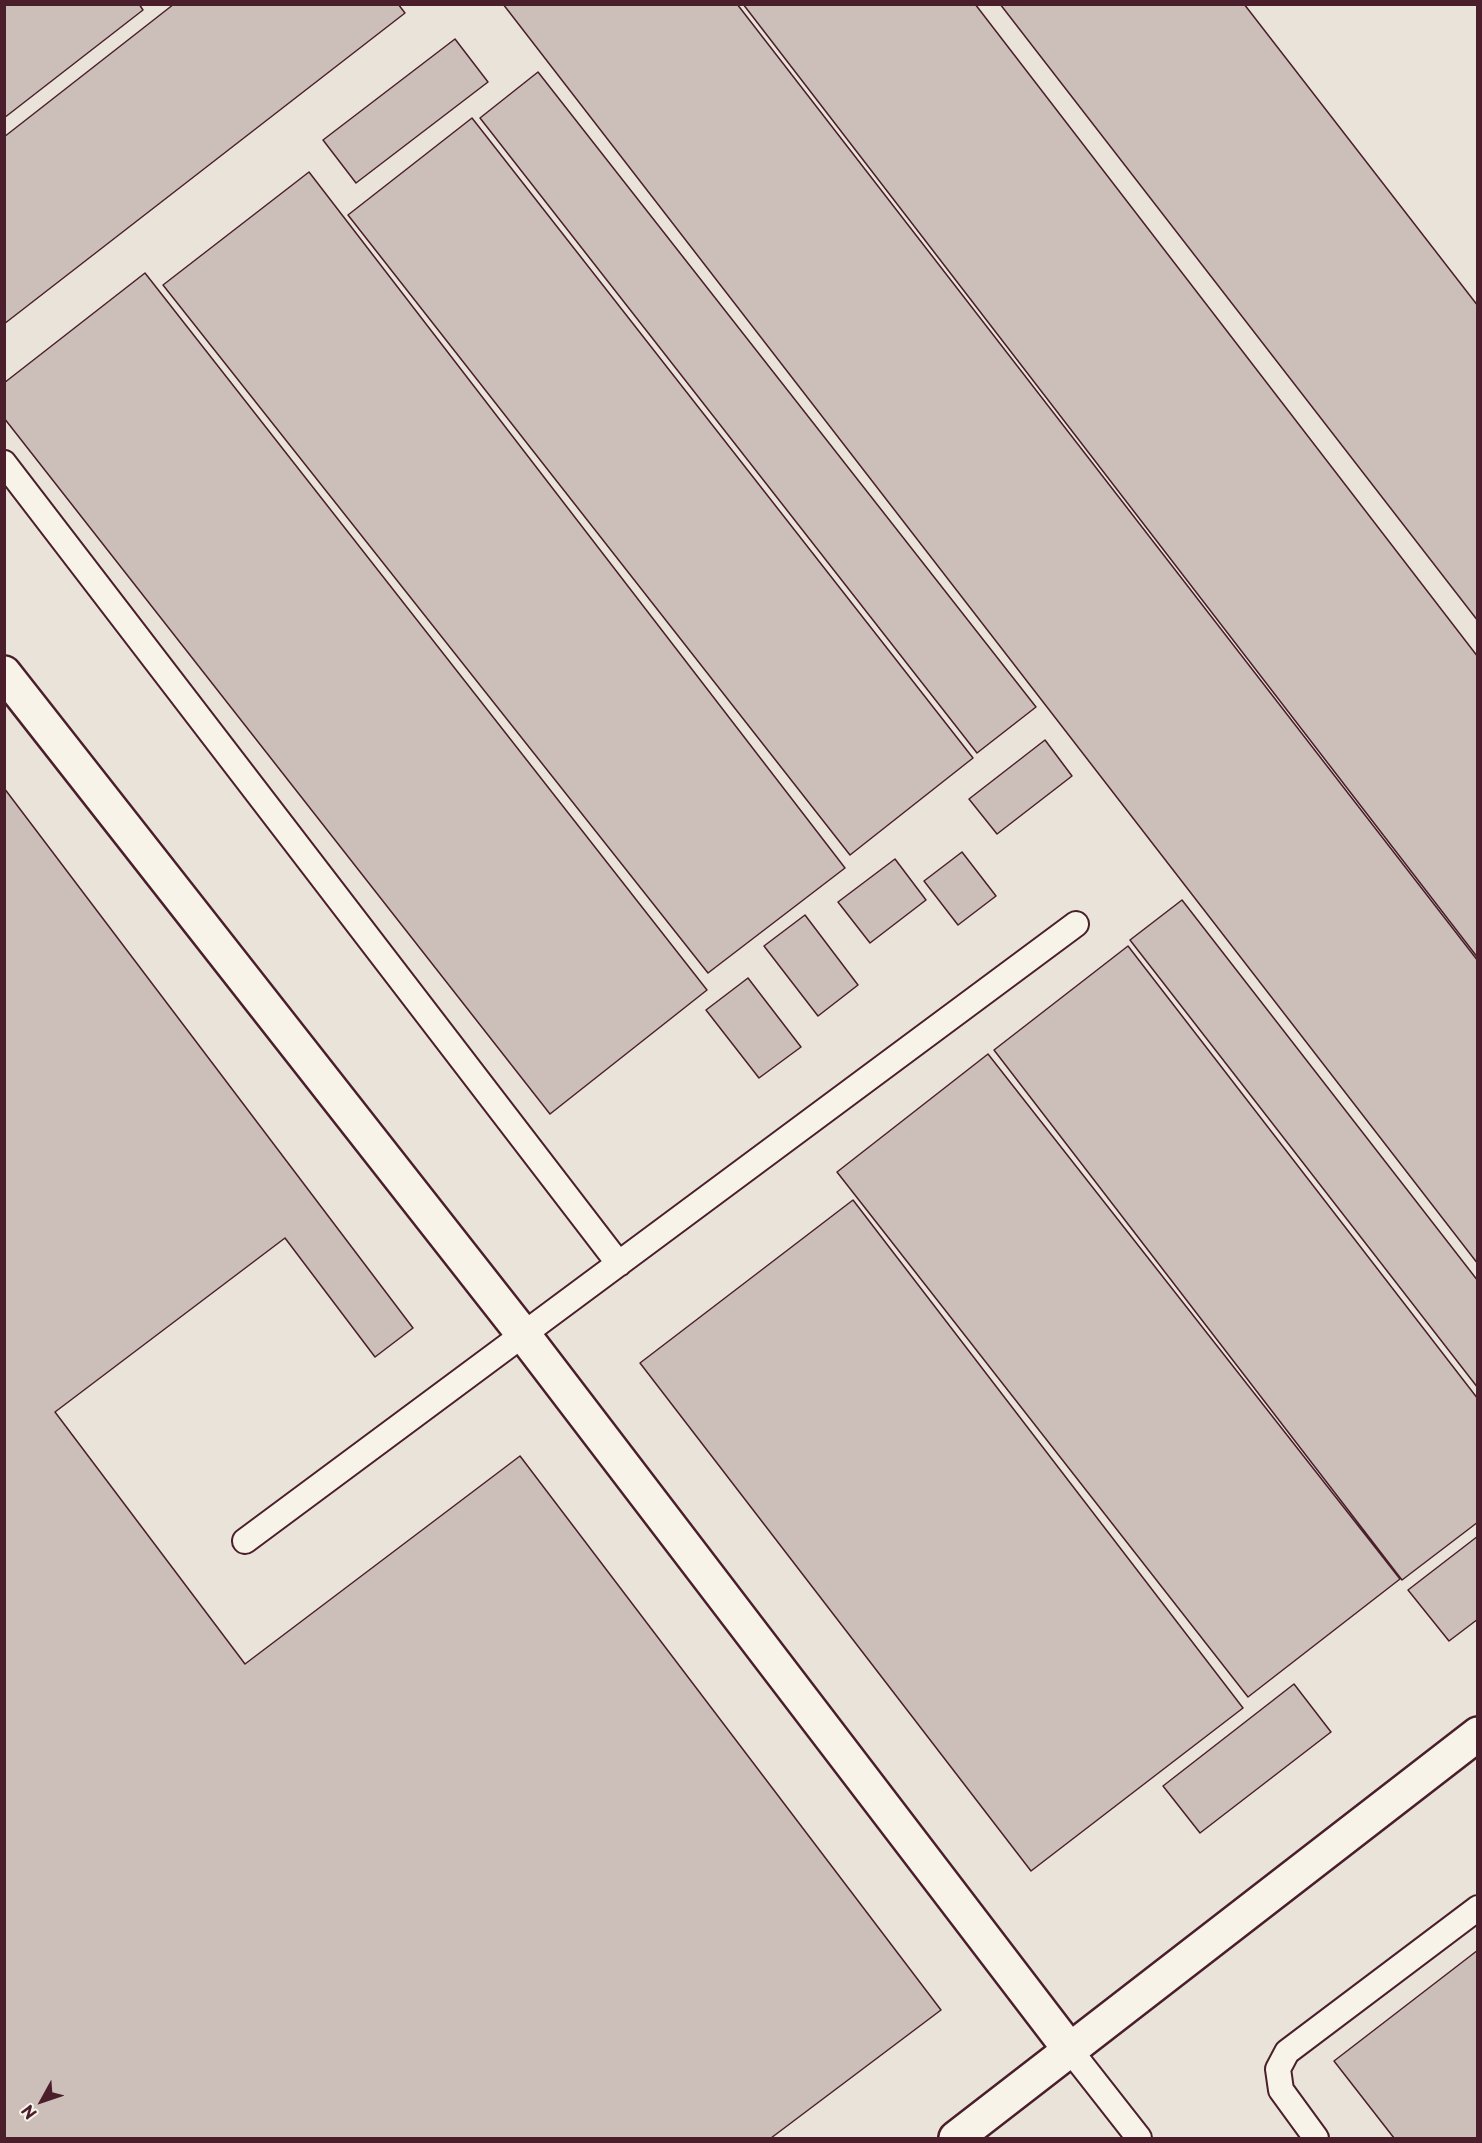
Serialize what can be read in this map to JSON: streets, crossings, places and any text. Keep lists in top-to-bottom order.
{
  "north": "bottom left"
}
